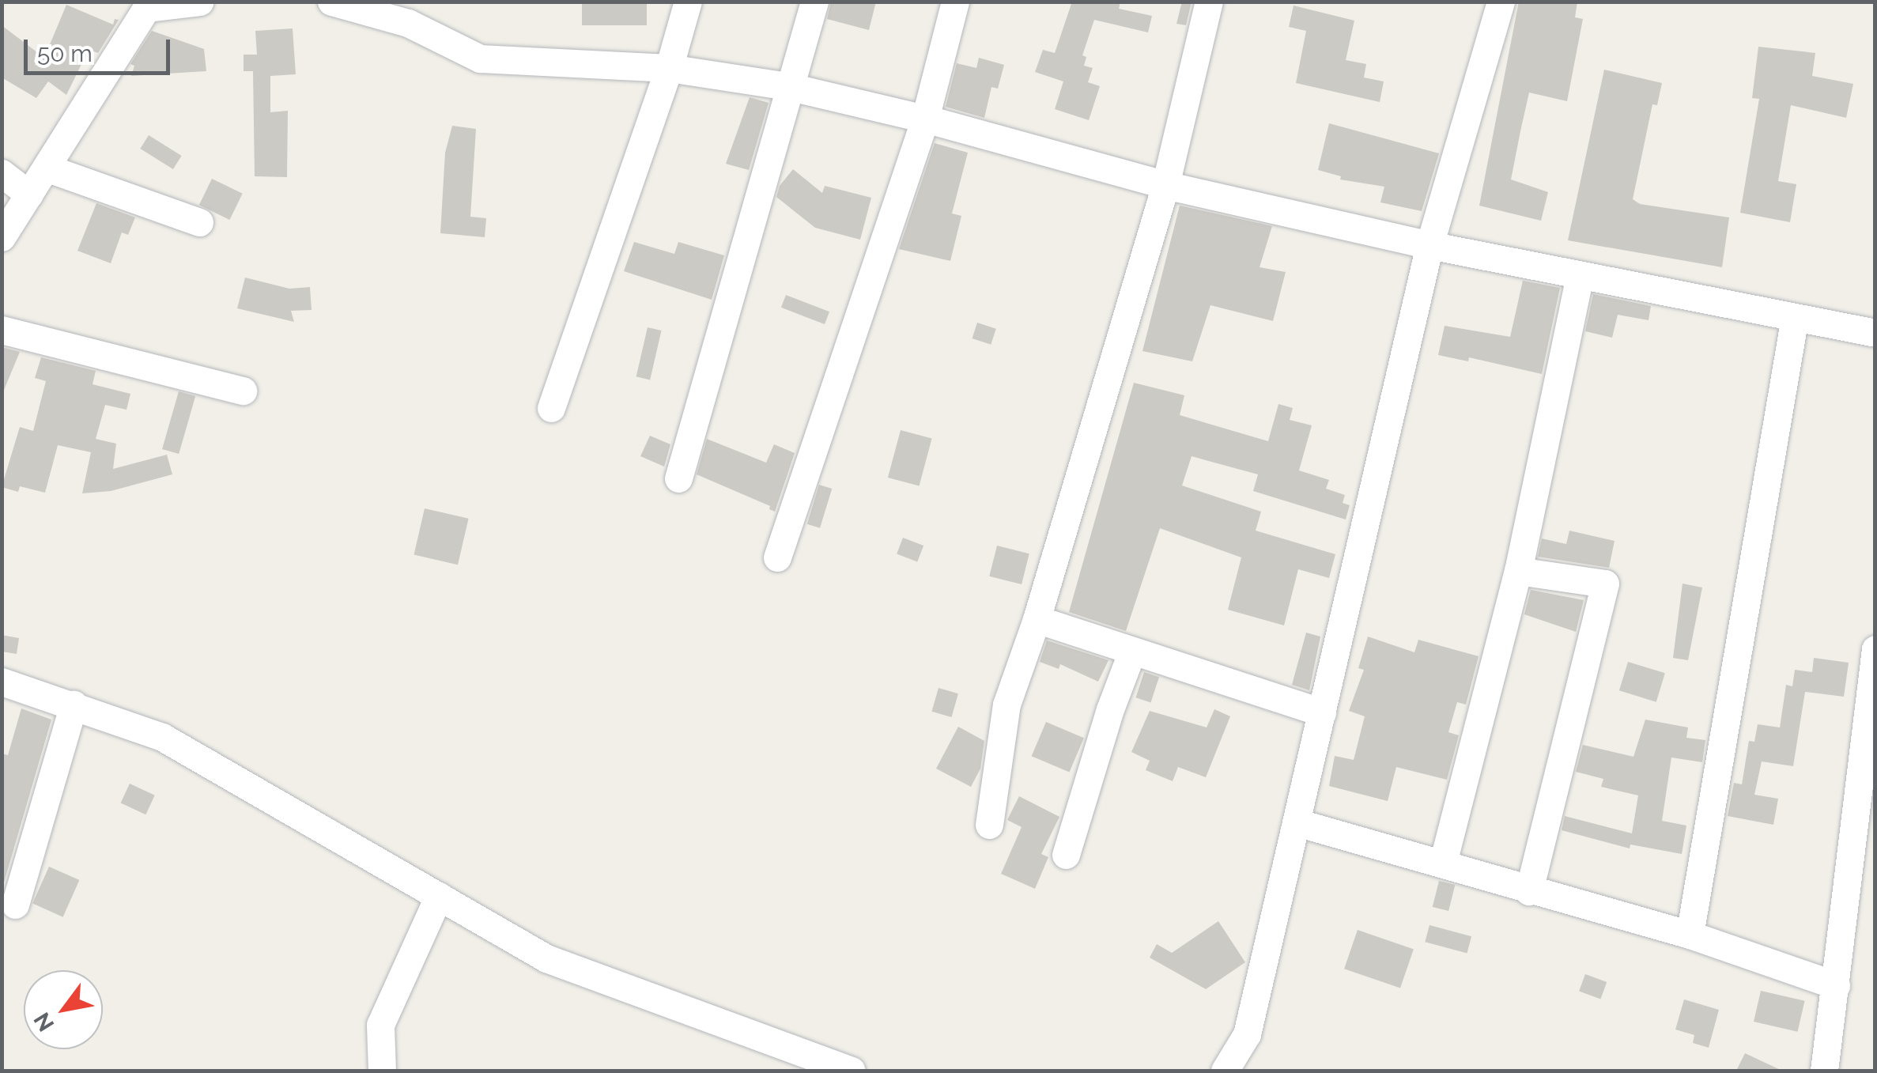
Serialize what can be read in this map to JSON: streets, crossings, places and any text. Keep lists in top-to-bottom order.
{
  "scale_bar": "50 m",
  "north": "bottom left"
}
